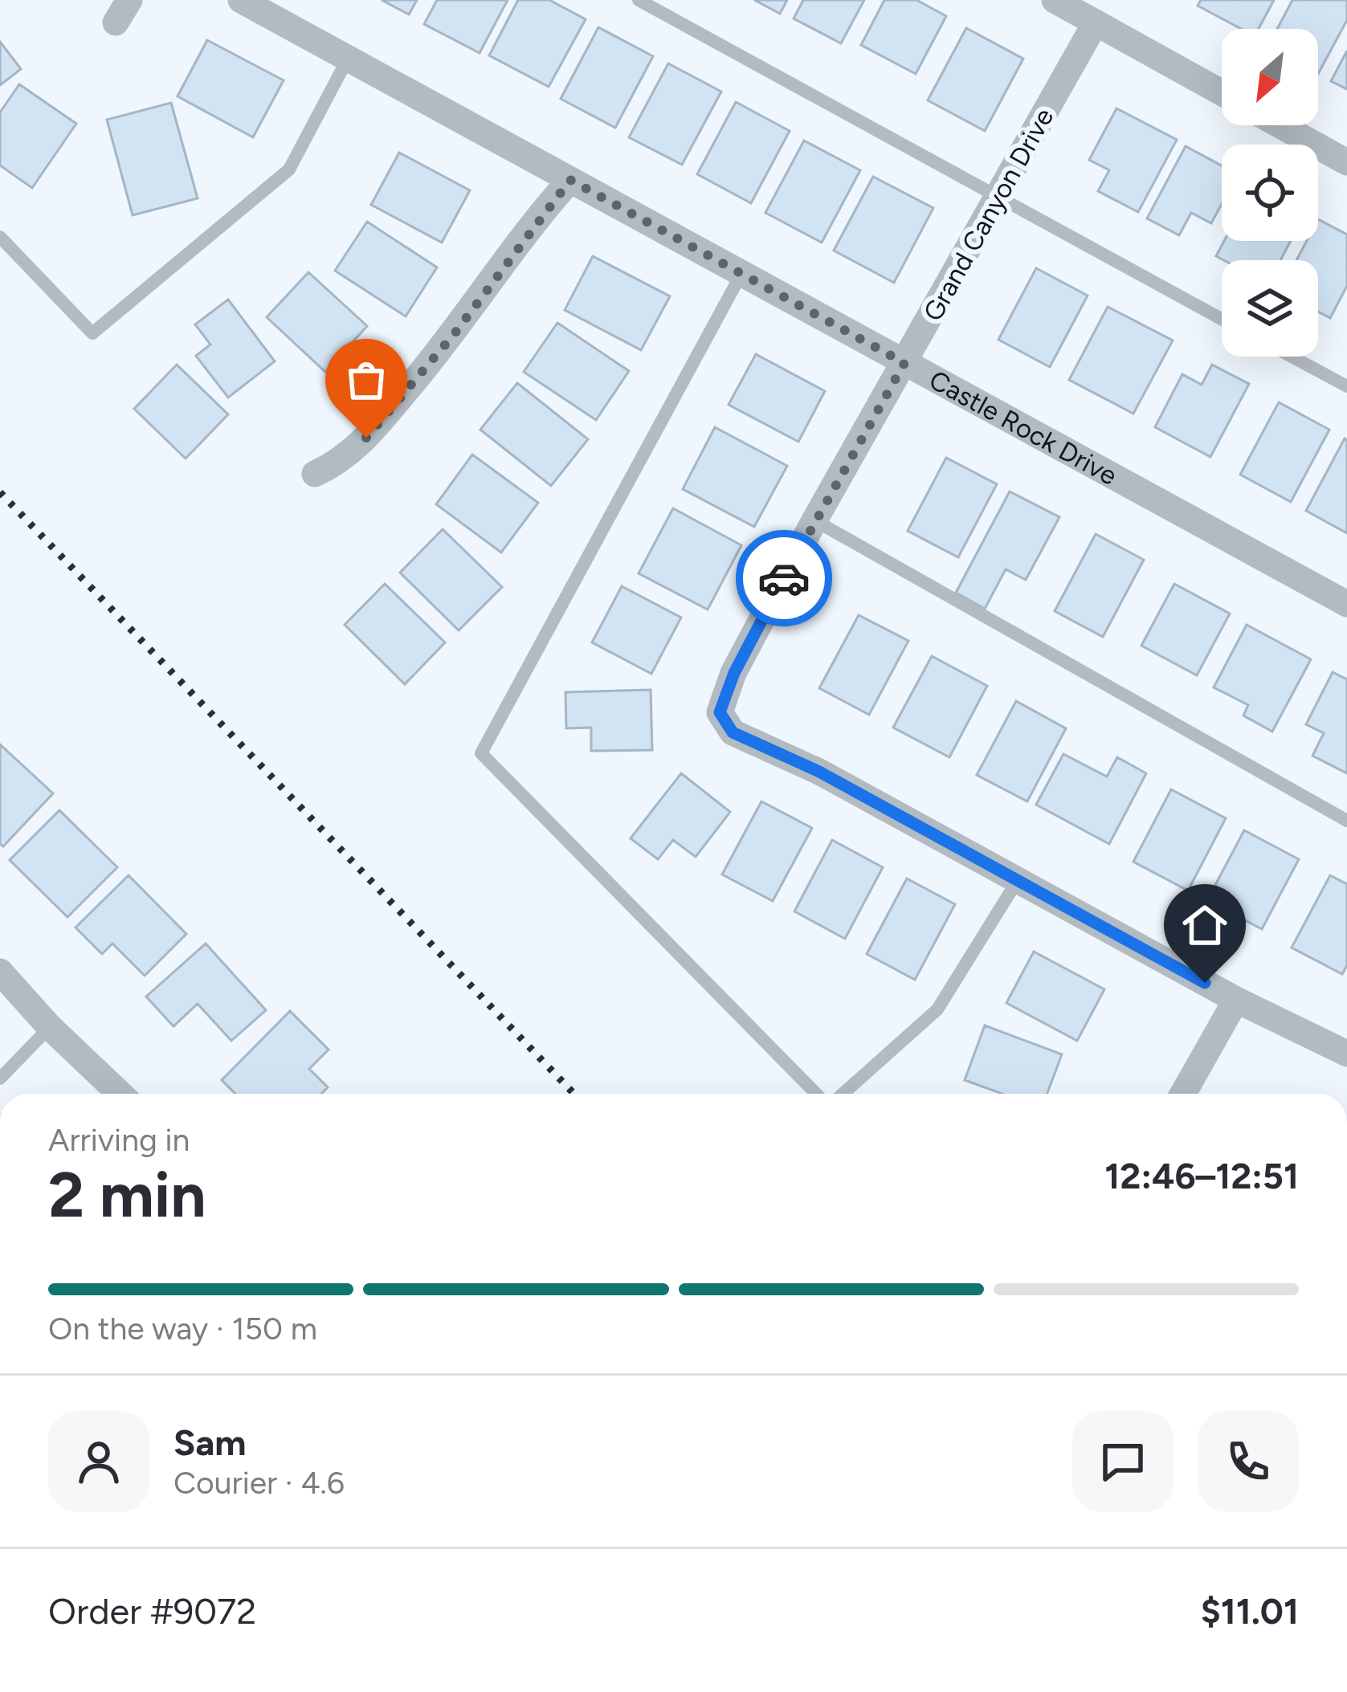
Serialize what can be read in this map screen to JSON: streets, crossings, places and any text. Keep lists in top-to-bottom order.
{
  "streets": {
    "street": ["Grand Canyon Drive", "Castle Rock Drive"]
  },
  "crossings": [
    ["Grand Canyon Drive", "Castle Rock Drive"]
  ],
  "north": "bottom left",
  "page": {
    "heading": ["2 min", "Arriving in", "12:46–12:51"],
    "panel": [
      "Sam",
      "Courier · 4.6",
      "Order #9072",
      "$11.01"
    ],
    "bar": "On the way · 150 m"
  }
}
